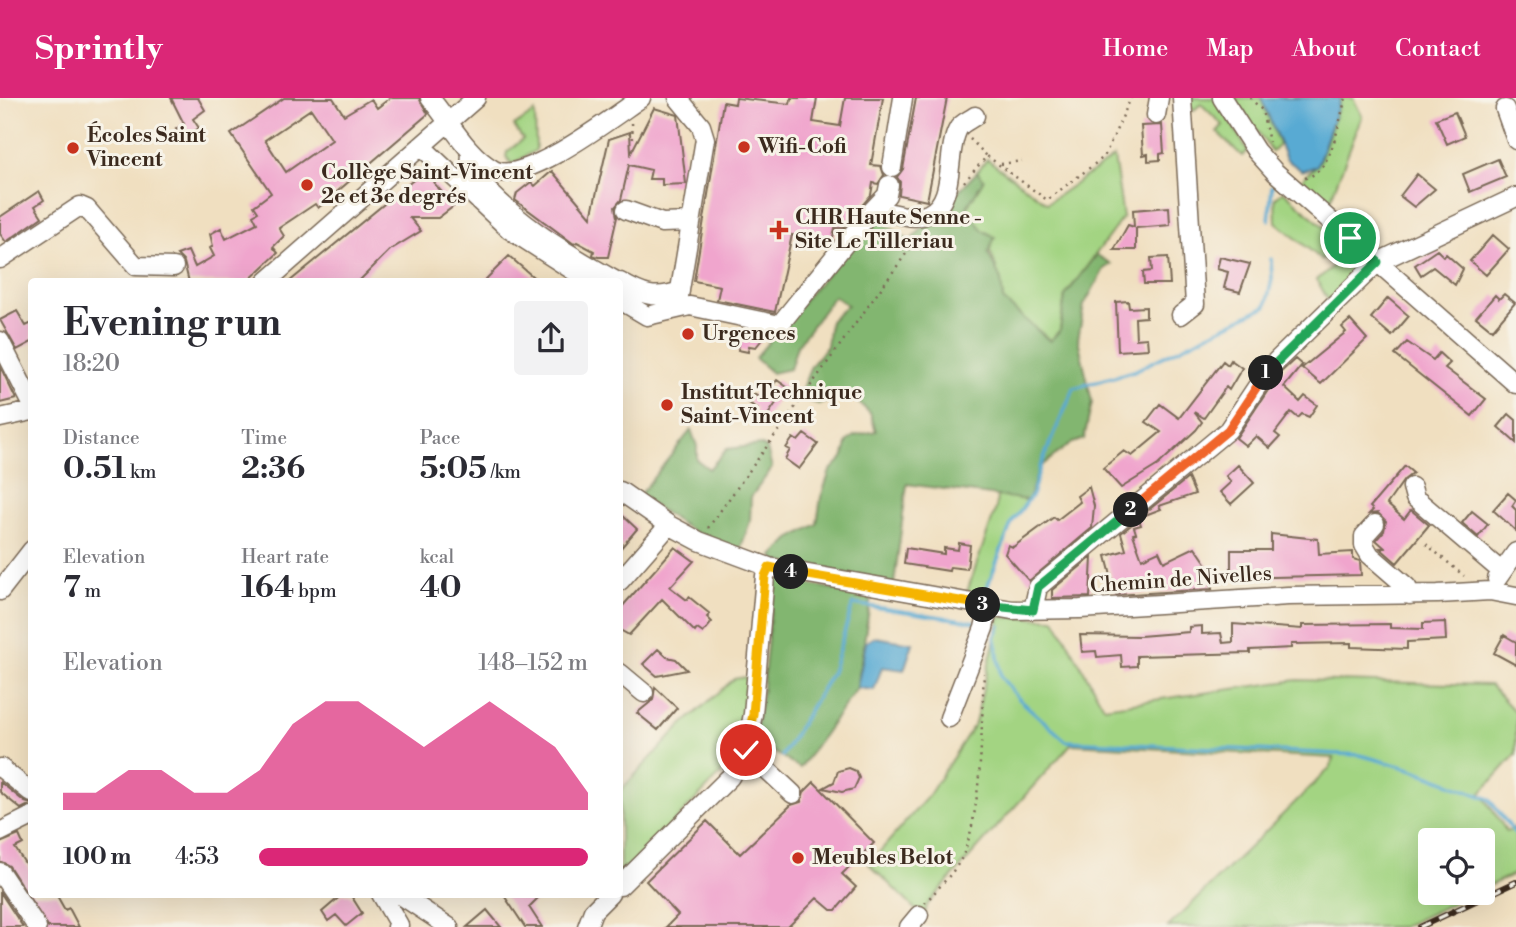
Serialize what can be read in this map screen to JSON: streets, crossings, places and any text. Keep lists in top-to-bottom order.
{
  "streets": {
    "street": ["Chemin de Nivelles"]
  },
  "places": {
    "other": [
      "Wifi-Cofi",
      "Écoles Saint Vincent",
      "Collège Saint-Vincent 2e et 3e degrés",
      "Urgences",
      "Institut Technique Saint-Vincent",
      "Meubles Belot"
    ],
    "health": ["CHR Haute Senne - Site Le Tilleriau"]
  },
  "page": {
    "header": "Sprintly",
    "nav": [
      "Home",
      "Map",
      "About",
      "Contact"
    ],
    "heading": ["Evening run", "18:20"],
    "pins": [
      "1",
      "2",
      "4",
      "3"
    ],
    "stats": [
      ["Distance", "0.51 km"],
      ["Time", "2:36"],
      ["Pace", "5:05 /km"],
      ["Elevation", "7 m"],
      ["Heart rate", "164 bpm"],
      ["kcal", "40"]
    ],
    "chart": ["Elevation", "148–152 m"],
    "list": [
      {
        "name": "100 m",
        "note": "4:53"
      }
    ]
  }
}
